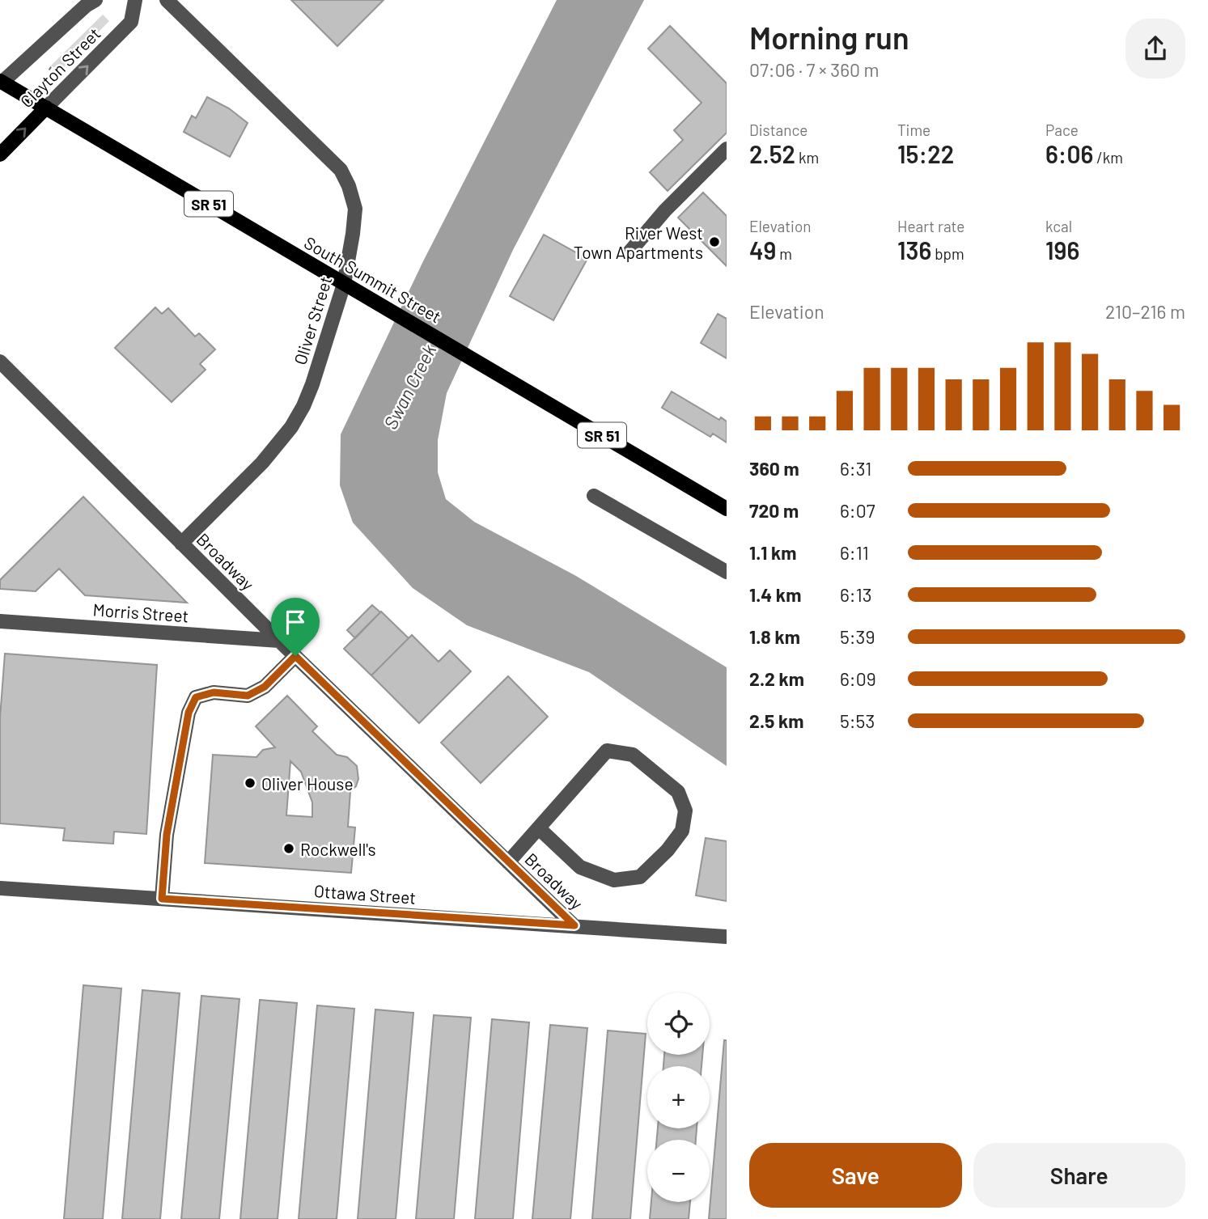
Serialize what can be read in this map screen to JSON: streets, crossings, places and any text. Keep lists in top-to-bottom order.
{
  "streets": {
    "main road": ["Clayton Street", "SR 51", "South Summit Street"],
    "street": [
      "Oliver Street",
      "Broadway",
      "Morris Street",
      "Ottawa Street"
    ]
  },
  "crossings": [
    ["Clayton Street", "South Summit Street"],
    ["South Summit Street", "Oliver Street"],
    ["Oliver Street", "Broadway"],
    ["Broadway", "Morris Street"],
    ["Broadway", "Ottawa Street"]
  ],
  "water": ["Swan Creek"],
  "places": ["River West Town Apartments", "Oliver House", "Rockwell's"],
  "page": {
    "heading": ["Morning run", "07:06 · 7 × 360 m"],
    "stats": [
      ["Distance", "2.52 km"],
      ["Time", "15:22"],
      ["Pace", "6:06 /km"],
      ["Elevation", "49 m"],
      ["Heart rate", "136 bpm"],
      ["kcal", "196"]
    ],
    "chart": ["Elevation", "210–216 m"],
    "list": [
      {
        "name": "360 m",
        "note": "6:31"
      },
      {
        "name": "720 m",
        "note": "6:07"
      },
      {
        "name": "1.1 km",
        "note": "6:11"
      },
      {
        "name": "1.4 km",
        "note": "6:13"
      },
      {
        "name": "1.8 km",
        "note": "5:39"
      },
      {
        "name": "2.2 km",
        "note": "6:09"
      },
      {
        "name": "2.5 km",
        "note": "5:53"
      }
    ],
    "map_buttons": ["+", "−"],
    "buttons": ["Save", "Share"]
  }
}
